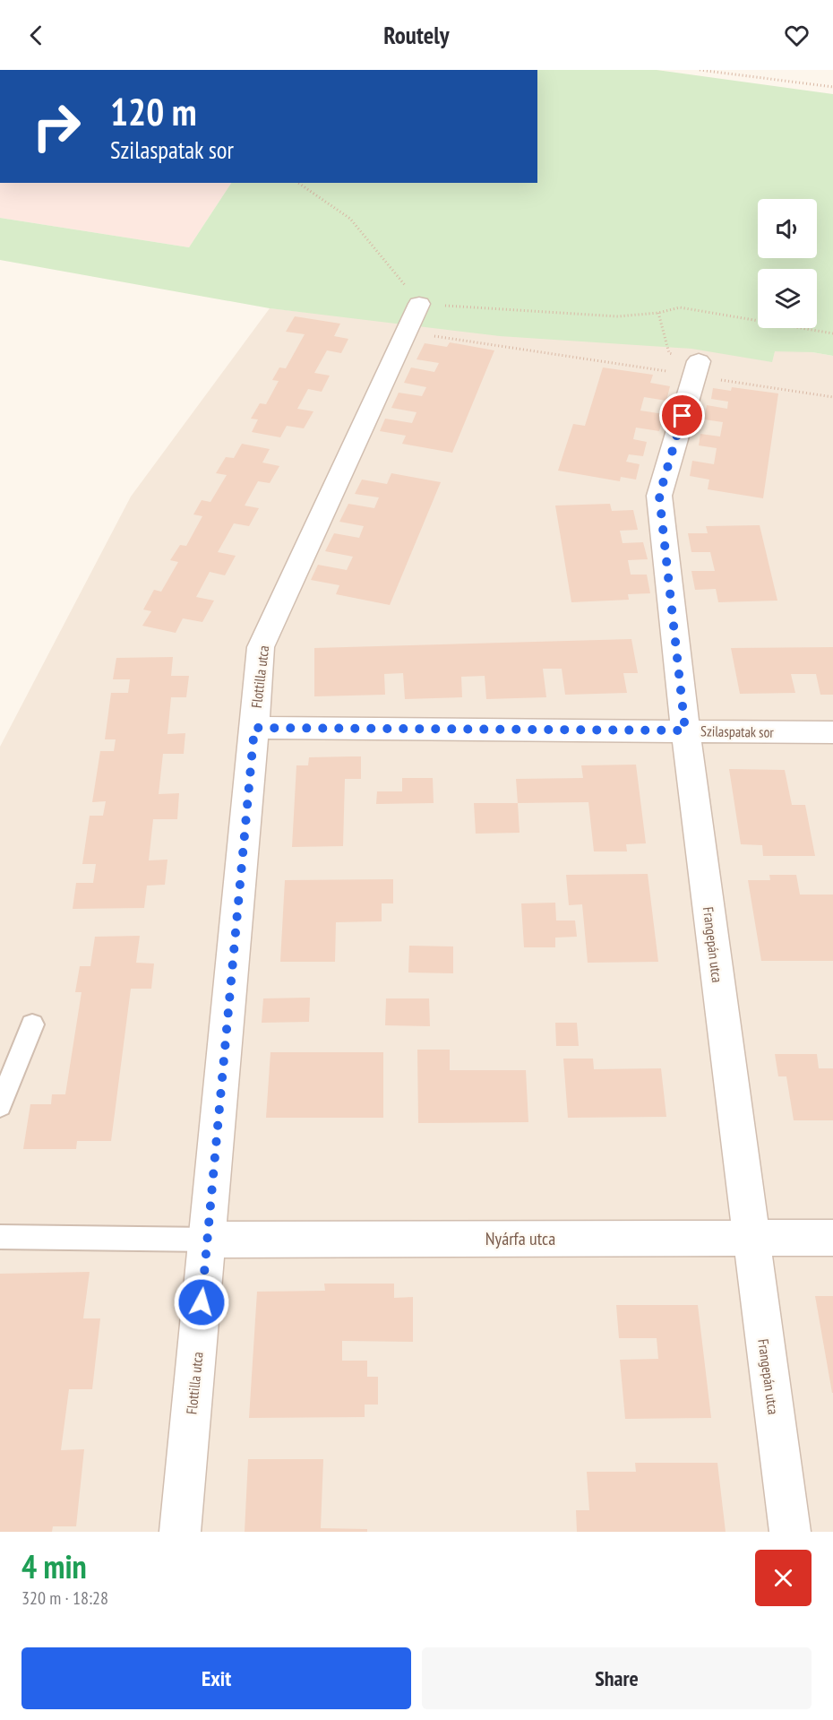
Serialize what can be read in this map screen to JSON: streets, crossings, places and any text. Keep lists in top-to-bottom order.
{
  "streets": {
    "street": [
      "Flottilla utca",
      "Szilaspatak sor",
      "Frangepán utca",
      "Nyárfa utca"
    ]
  },
  "crossings": [
    ["Flottilla utca", "Szilaspatak sor"],
    ["Flottilla utca", "Nyárfa utca"],
    ["Szilaspatak sor", "Frangepán utca"],
    ["Frangepán utca", "Nyárfa utca"]
  ],
  "page": {
    "header": "Routely",
    "turn": ["120 m", "Szilaspatak sor"],
    "heading": ["4 min", "320 m · 18:28"],
    "buttons": ["Exit", "Share"]
  }
}
